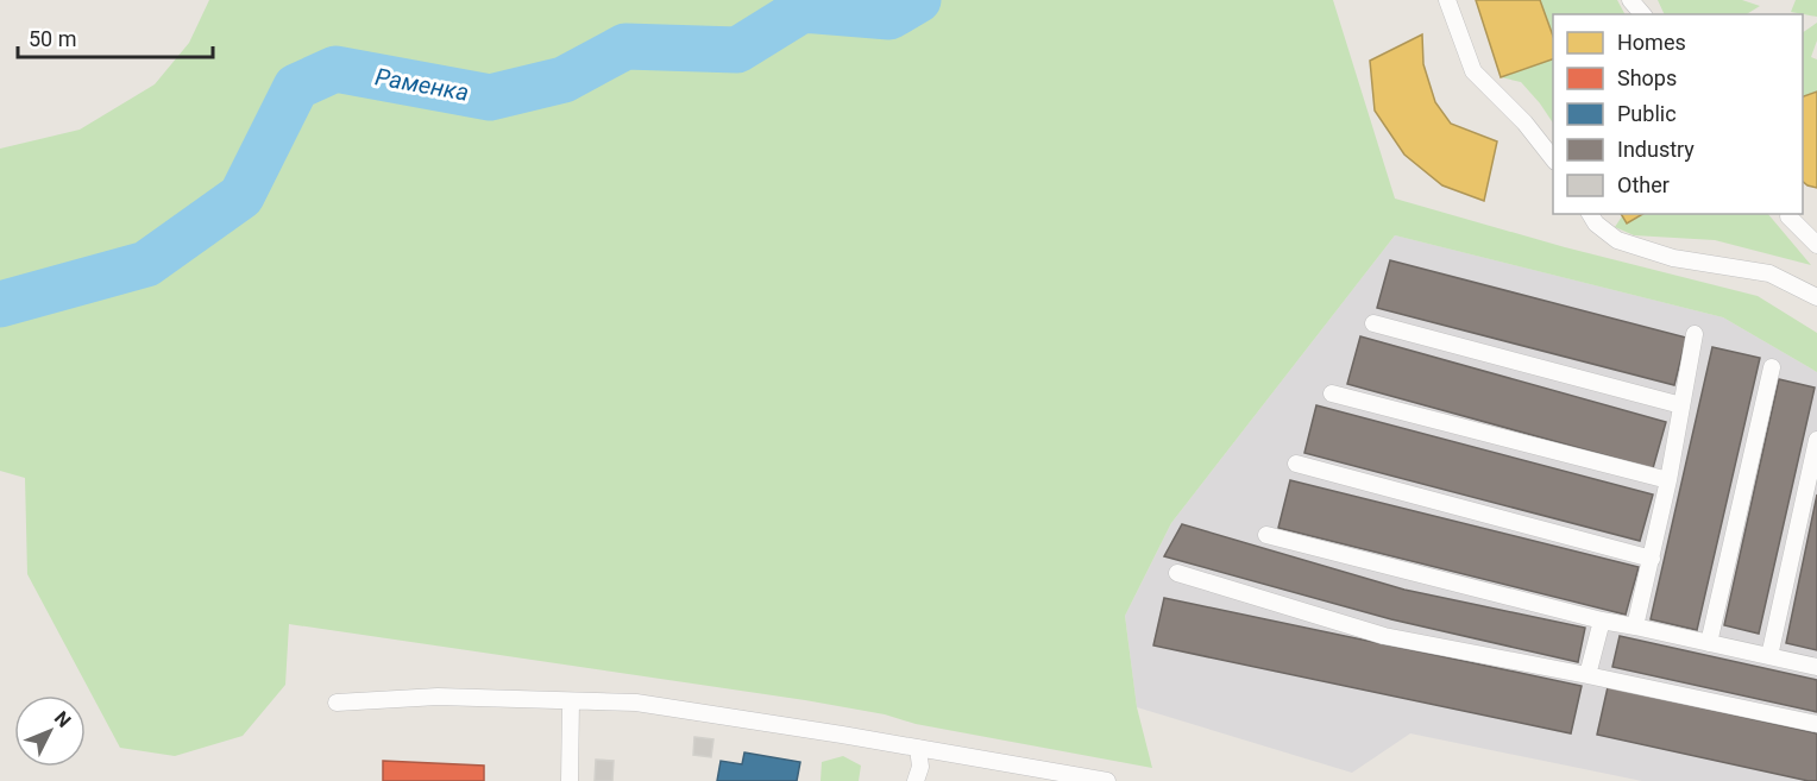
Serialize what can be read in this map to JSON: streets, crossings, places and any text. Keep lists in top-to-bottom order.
{
  "water": ["Раменка"],
  "legend": [
    "Homes",
    "Shops",
    "Public",
    "Industry",
    "Other"
  ],
  "scale_bar": "50 m",
  "north": "top right"
}
